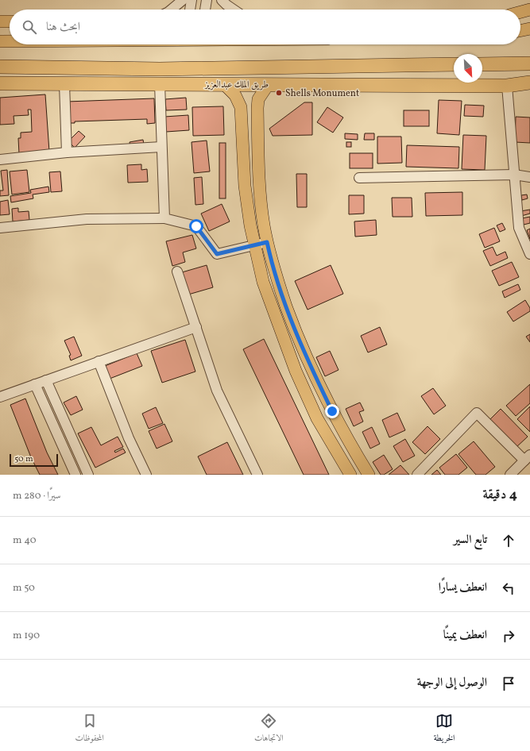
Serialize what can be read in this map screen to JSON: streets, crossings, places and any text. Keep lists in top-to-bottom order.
{
  "streets": {
    "highway": ["طريق الملك عبدالعزيز"]
  },
  "places": ["Shells Monument"],
  "scale_bar": "50 m",
  "north": "bottom right",
  "page": {
    "search": "ابحث هنا",
    "scale": "50 m",
    "heading": ["4 دقيقة", "سيرًا · 280 m"],
    "list": [
      ["تابع السير", "40 m"],
      ["انعطف يسارًا", "50 m"],
      ["انعطف يمينًا", "190 m"],
      "الوصول إلى الوجهة"
    ],
    "nav": ["الخريطة", "الاتجاهات", "المحفوظات"]
  }
}
